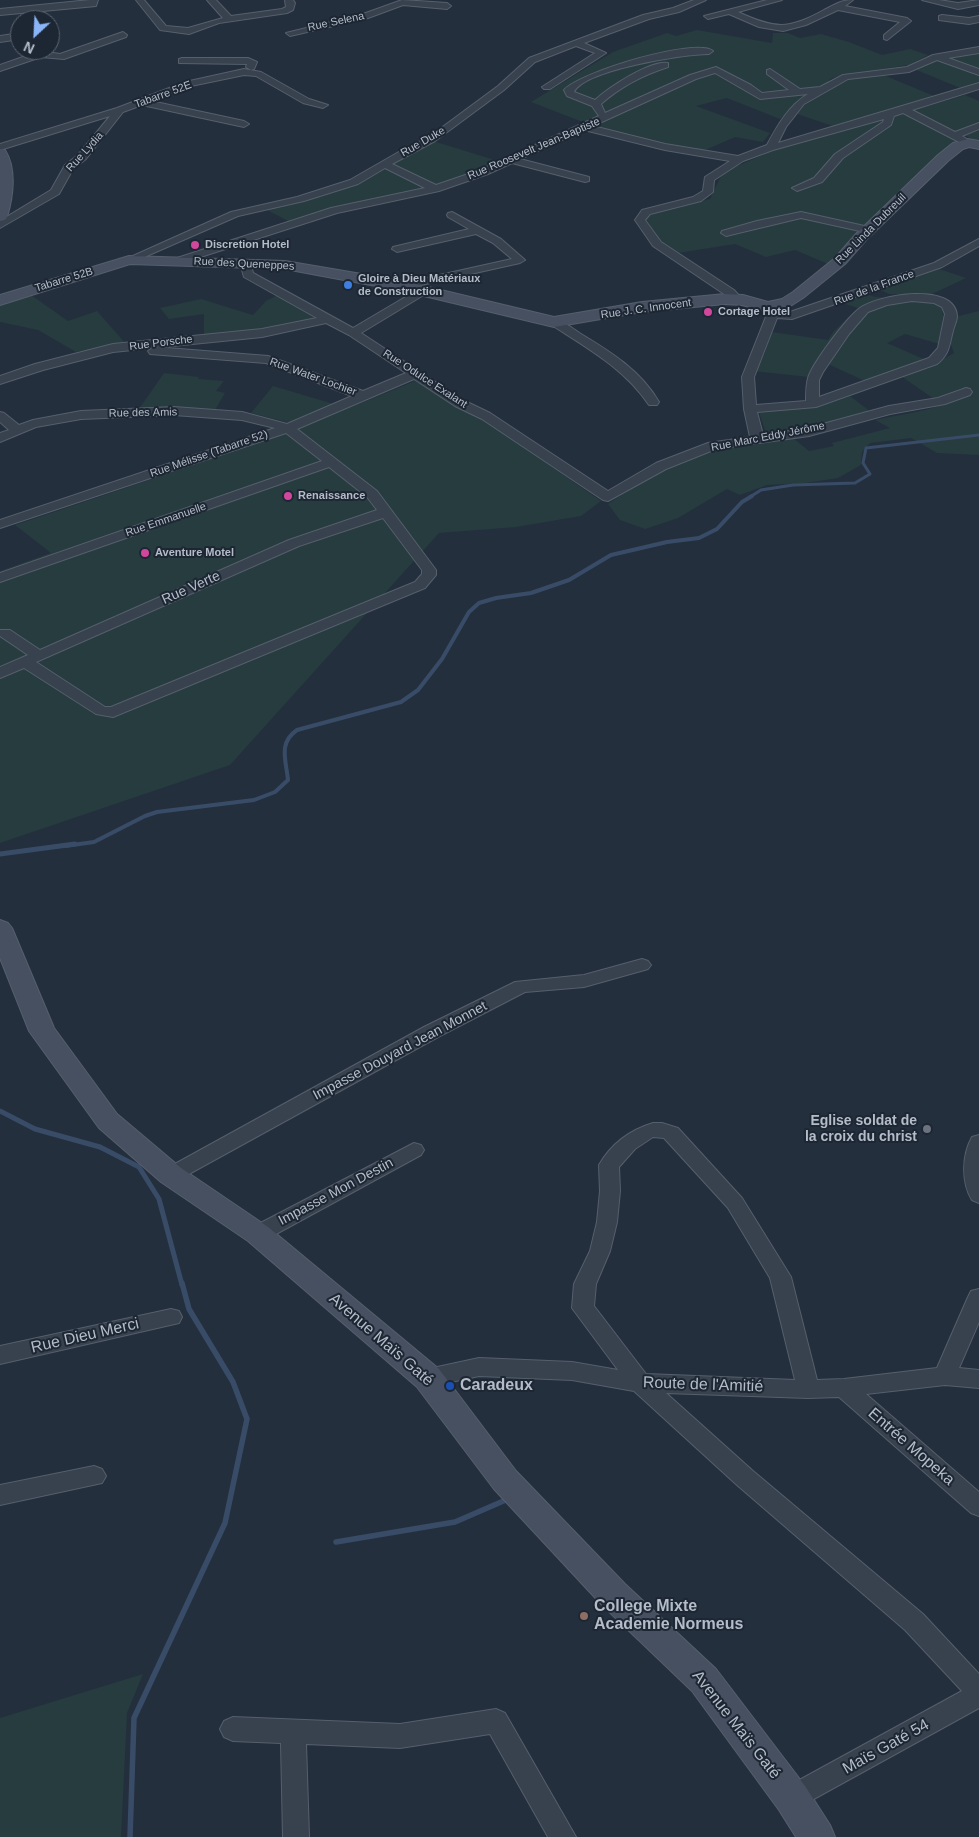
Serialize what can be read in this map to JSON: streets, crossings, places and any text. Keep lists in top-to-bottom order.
{
  "streets": {
    "street": [
      "Rue Selena",
      "Tabarre 52E",
      "Rue Duke",
      "Rue Roosevelt Jean-Baptiste",
      "Rue Lydia",
      "Rue Linda Dubreuil",
      "Rue des Queneppes",
      "Tabarre 52B",
      "Rue de la France",
      "Rue J. C. Innocent",
      "Rue Porsche",
      "Rue Water Lochier",
      "Rue Odulce Exalant",
      "Rue des Amis",
      "Rue Marc Eddy Jérôme",
      "Rue Mélisse (Tabarre 52)",
      "Rue Emmanuelle",
      "Rue Verte",
      "Impasse Douyard Jean Monnet",
      "Impasse Mon Destin",
      "Rue Dieu Merci",
      "Avenue Maïs Gaté",
      "Route de l'Amitié",
      "Entrée Mopeka",
      "Maïs Gaté 54"
    ]
  },
  "crossings": [
    ["Tabarre 52E", "Rue Lydia"],
    ["Rue Duke", "Rue des Queneppes"],
    ["Rue Duke", "Tabarre 52B"],
    ["Rue Roosevelt Jean-Baptiste", "Rue des Queneppes"],
    ["Rue Linda Dubreuil", "Rue de la France"],
    ["Rue Linda Dubreuil", "Rue J. C. Innocent"],
    ["Rue des Queneppes", "Tabarre 52B"],
    ["Rue des Queneppes", "Rue J. C. Innocent"],
    ["Rue des Queneppes", "Rue Odulce Exalant"],
    ["Rue de la France", "Rue J. C. Innocent"],
    ["Rue Porsche", "Rue Water Lochier"],
    ["Rue Porsche", "Rue Odulce Exalant"],
    ["Rue Water Lochier", "Rue Mélisse (Tabarre 52)"],
    ["Rue Odulce Exalant", "Rue Marc Eddy Jérôme"],
    ["Rue Odulce Exalant", "Rue Mélisse (Tabarre 52)"],
    ["Rue des Amis", "Rue Mélisse (Tabarre 52)"],
    ["Impasse Douyard Jean Monnet", "Avenue Maïs Gaté"],
    ["Impasse Mon Destin", "Avenue Maïs Gaté"],
    ["Avenue Maïs Gaté", "Route de l'Amitié"],
    ["Avenue Maïs Gaté", "Maïs Gaté 54"],
    ["Route de l'Amitié", "Entrée Mopeka"]
  ],
  "places": [
    "Discretion Hotel",
    "Gloire à Dieu Matériaux de Construction",
    "Cortage Hotel",
    "Renaissance",
    "Aventure Motel",
    "Eglise soldat de la croix du christ",
    "Caradeux",
    "College Mixte Academie Normeus"
  ],
  "north": "bottom left"
}
